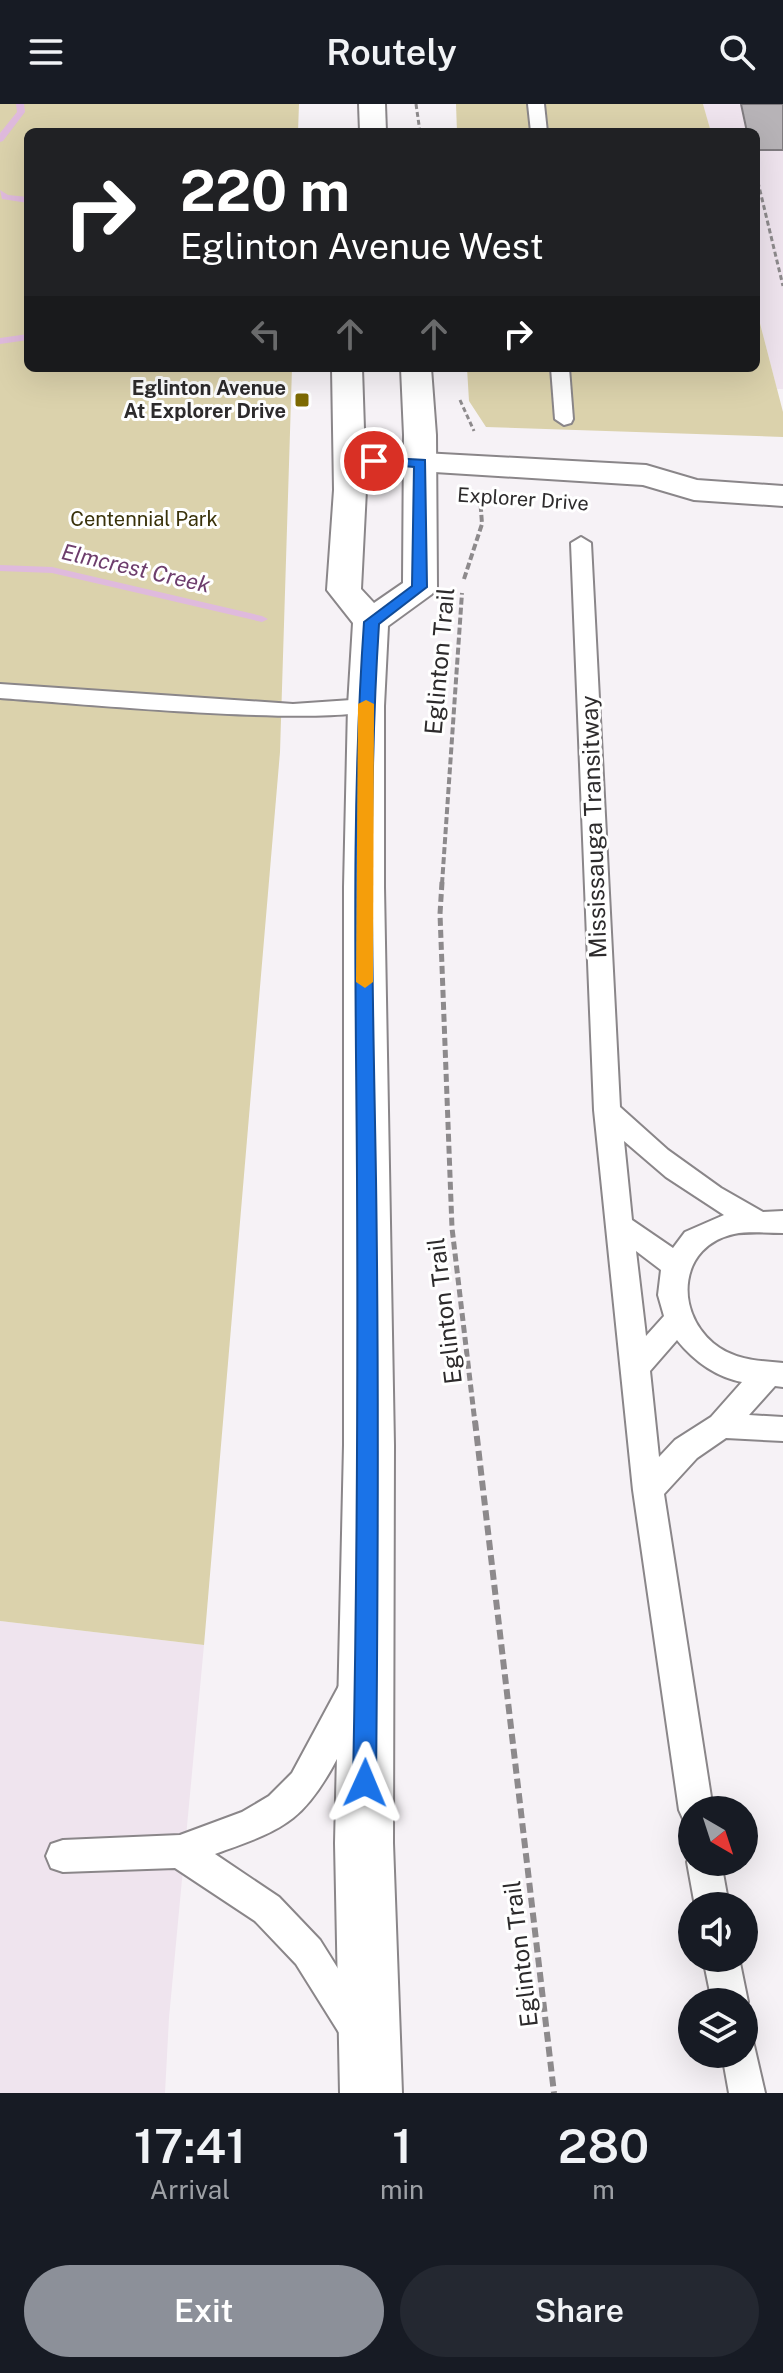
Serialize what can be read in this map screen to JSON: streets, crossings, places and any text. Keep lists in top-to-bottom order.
{
  "streets": {
    "main road": ["Explorer Drive"],
    "lane": ["Mississauga Transitway"],
    "path": ["Eglinton Trail"]
  },
  "water": ["Elmcrest Creek"],
  "parks": ["Centennial Park"],
  "places": {
    "transit": ["Eglinton Avenue At Explorer Drive"]
  },
  "north": "bottom right",
  "page": {
    "header": "Routely",
    "turn": ["220 m", "Eglinton Avenue West"],
    "eta": [
      "17:41",
      "Arrival",
      "1",
      "min",
      "280",
      "m"
    ],
    "buttons": ["Exit", "Share"]
  }
}
